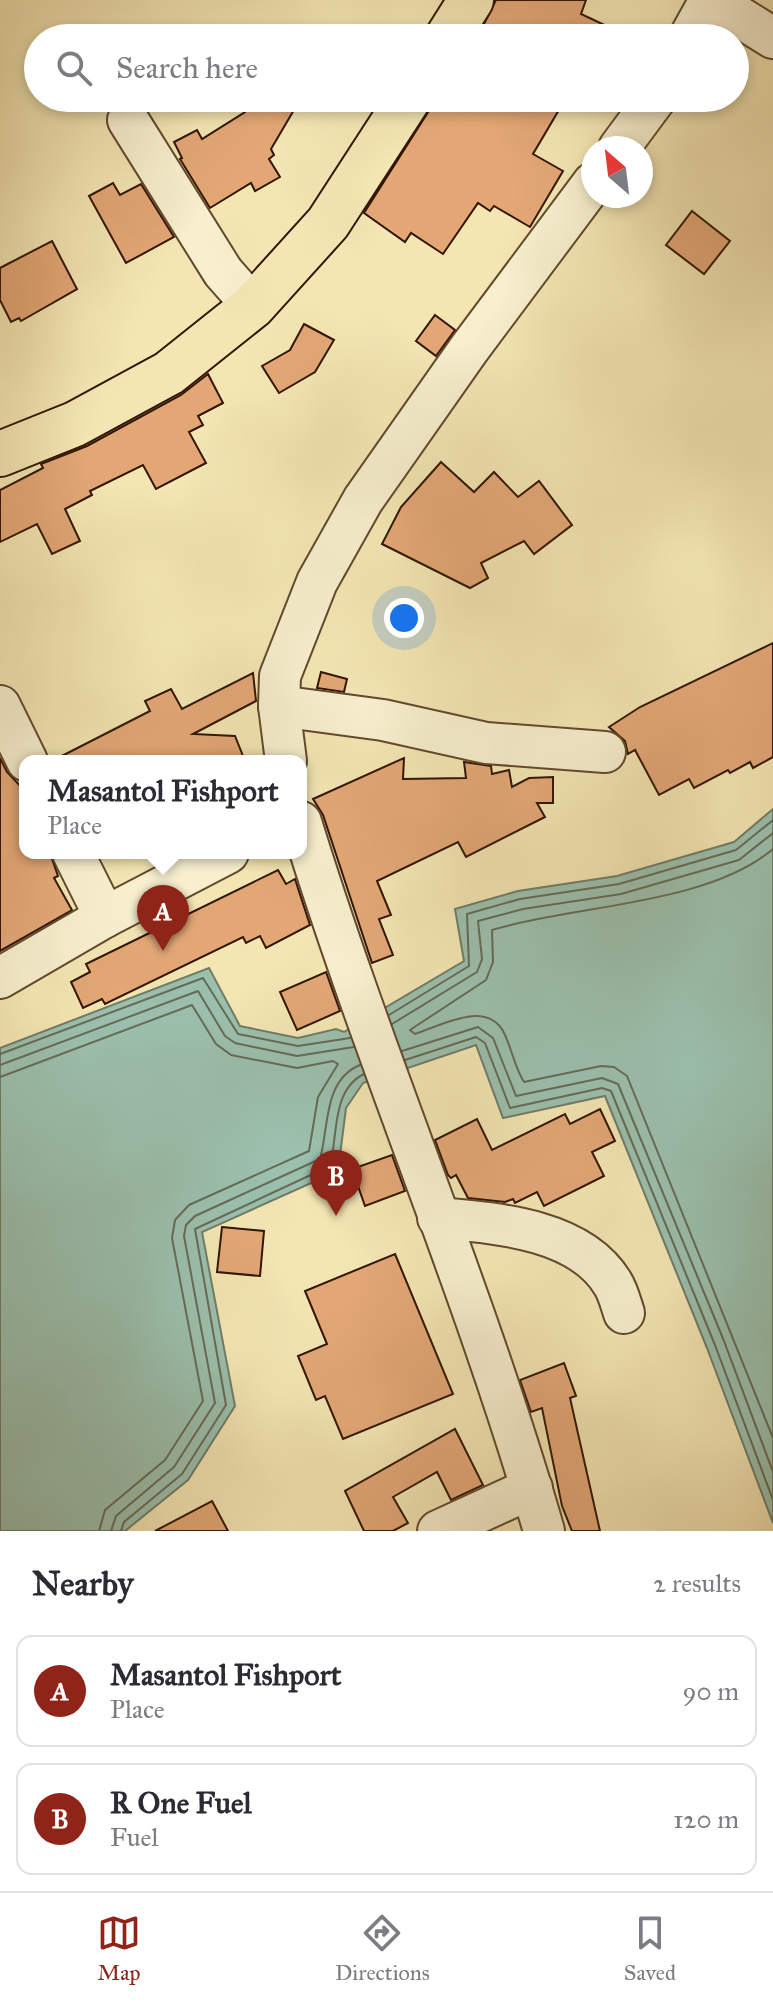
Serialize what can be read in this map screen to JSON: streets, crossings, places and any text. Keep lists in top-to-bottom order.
{
  "north": "top left",
  "page": {
    "search": "Search here",
    "popup": ["Masantol Fishport", "Place"],
    "pins": ["A", "B"],
    "heading": ["Nearby", "2 results"],
    "list": [
      {
        "mark": "A",
        "name": "Masantol Fishport",
        "note": "Place",
        "value": "90 m"
      },
      {
        "mark": "B",
        "name": "R One Fuel",
        "note": "Fuel",
        "value": "120 m"
      }
    ],
    "nav": ["Map", "Directions", "Saved"]
  }
}
